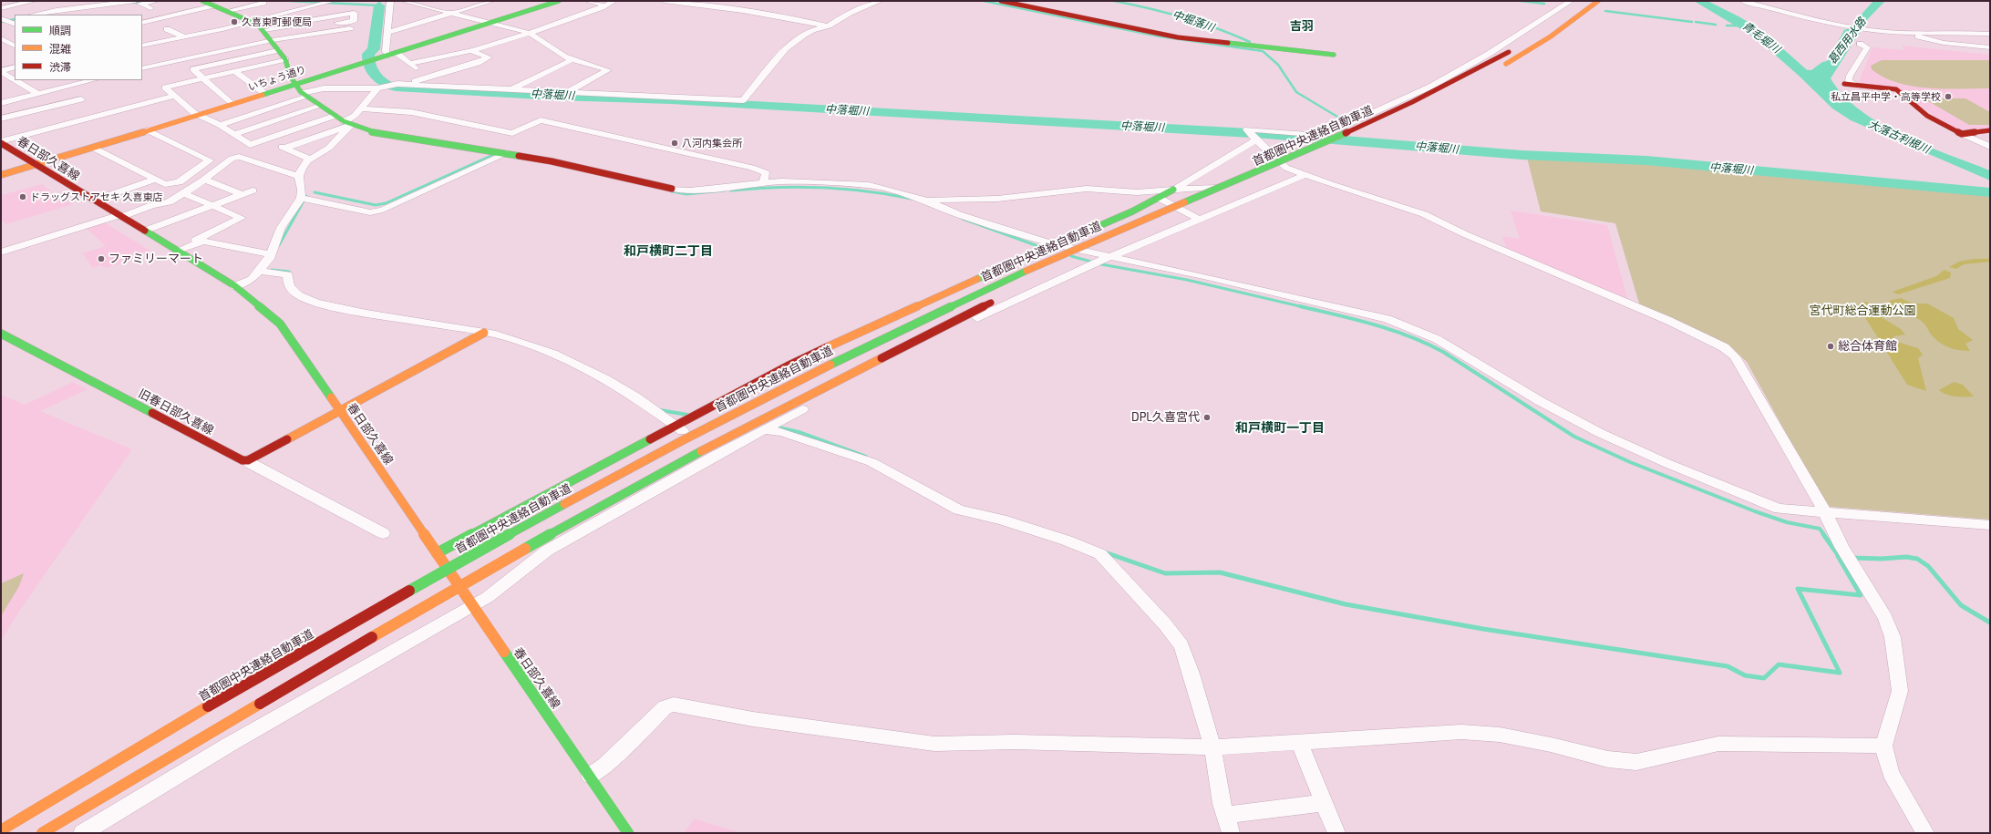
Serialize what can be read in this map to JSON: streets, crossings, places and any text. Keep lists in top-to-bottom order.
{
  "streets": {
    "main road": [
      "いちょう通り",
      "首都圏中央連絡自動車道",
      "春日部久喜線",
      "旧春日部久喜線"
    ]
  },
  "crossings": [
    ["いちょう通り", "春日部久喜線"]
  ],
  "districts": ["吉羽", "和戸横町二丁目", "和戸横町一丁目"],
  "water": [
    "中堀落川",
    "青毛堀川",
    "葛西用水路",
    "中落堀川",
    "大落古利根川"
  ],
  "parks": ["宮代町総合運動公園"],
  "places": [
    "久喜東町郵便局",
    "私立昌平中学・高等学校",
    "八河内集会所",
    "ドラッグストアセキ 久喜東店",
    "ファミリーマート",
    "総合体育館",
    "DPL久喜宮代"
  ],
  "legend": ["順調", "混雑", "渋滞"]
}
